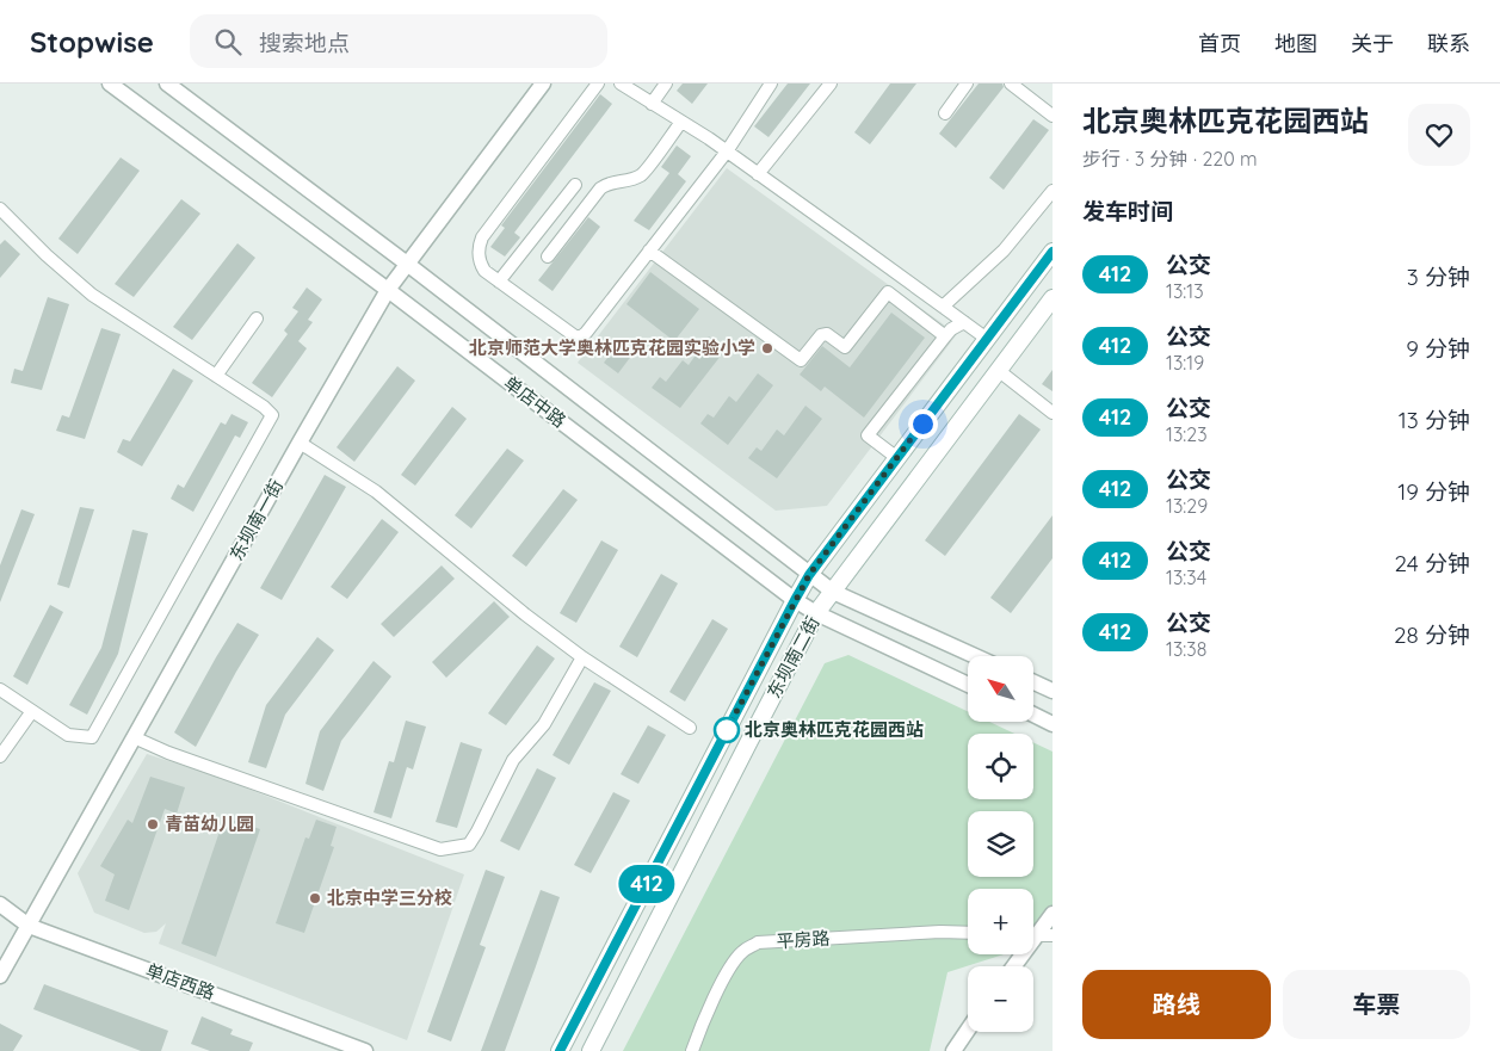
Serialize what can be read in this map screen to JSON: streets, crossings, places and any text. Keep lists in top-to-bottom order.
{
  "streets": {
    "main road": ["东坝南二街"],
    "street": [
      "单店中路",
      "东坝南一街",
      "平房路",
      "单店西路"
    ]
  },
  "crossings": [
    ["单店中路", "东坝南一街"],
    ["单店中路", "东坝南二街"],
    ["东坝南一街", "单店西路"]
  ],
  "places": [
    "北京师范大学奥林匹克花园实验小学",
    "北京奥林匹克花园西站",
    "青苗幼儿园",
    "北京中学三分校"
  ],
  "lines": ["bus line 412"],
  "north": "top left",
  "page": {
    "header": "Stopwise",
    "search": "搜索地点",
    "nav": [
      "首页",
      "地图",
      "关于",
      "联系"
    ],
    "on_map": "412",
    "heading": [
      ["北京奥林匹克花园西站", "步行 · 3 分钟 · 220 m"],
      "发车时间"
    ],
    "list": [
      {
        "mark": "412",
        "name": "公交",
        "note": "13:13",
        "value": "3 分钟"
      },
      {
        "mark": "412",
        "name": "公交",
        "note": "13:19",
        "value": "9 分钟"
      },
      {
        "mark": "412",
        "name": "公交",
        "note": "13:23",
        "value": "13 分钟"
      },
      {
        "mark": "412",
        "name": "公交",
        "note": "13:29",
        "value": "19 分钟"
      },
      {
        "mark": "412",
        "name": "公交",
        "note": "13:34",
        "value": "24 分钟"
      },
      {
        "mark": "412",
        "name": "公交",
        "note": "13:38",
        "value": "28 分钟"
      }
    ],
    "map_buttons": ["+", "−"],
    "buttons": ["路线", "车票"]
  }
}
